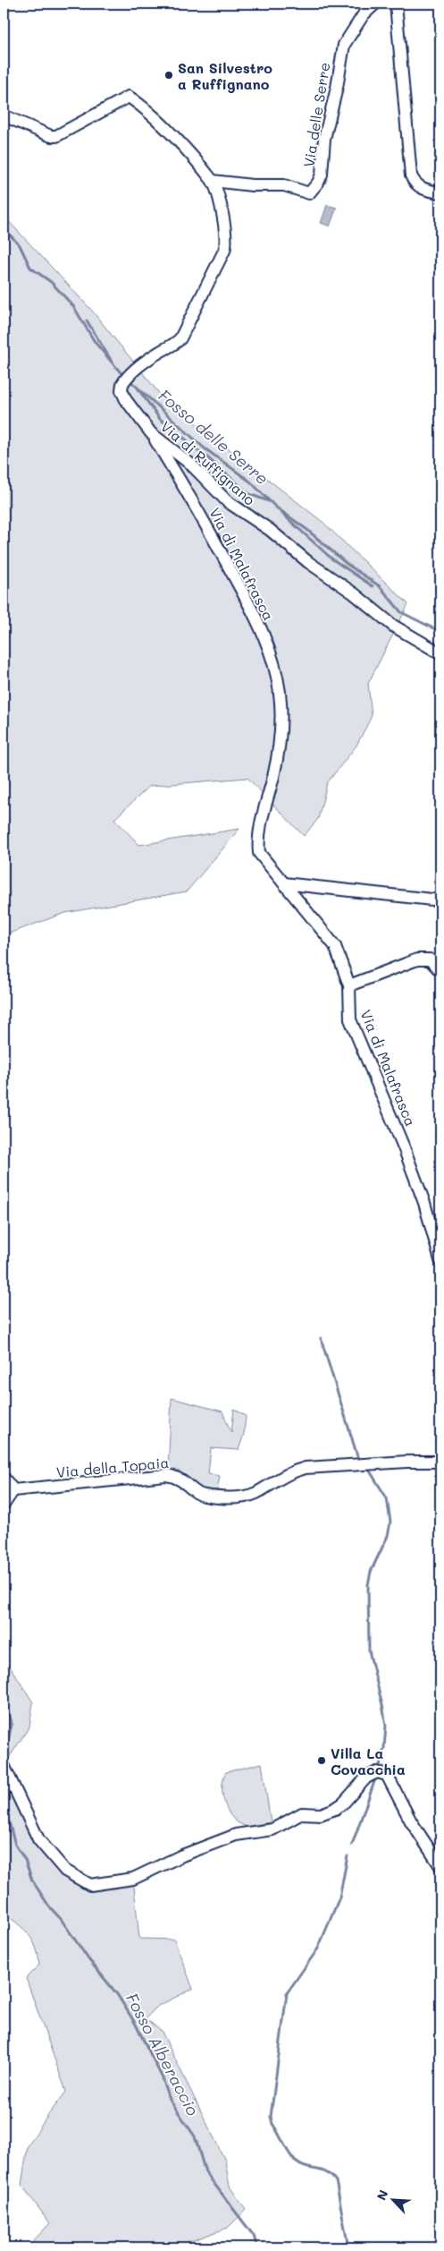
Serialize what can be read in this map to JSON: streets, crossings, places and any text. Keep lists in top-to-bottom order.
{
  "streets": {
    "street": [
      "Via delle Serre",
      "Via di Ruffignano",
      "Via di Malafrasca",
      "Via della Topaia"
    ]
  },
  "crossings": [
    ["Via delle Serre", "Via di Ruffignano"],
    ["Via di Ruffignano", "Via di Malafrasca"]
  ],
  "water": ["Fosso delle Serre", "Fosso Alberaccio"],
  "places": ["San Silvestro a Ruffignano", "Villa La Covacchia"],
  "north": "top left"
}
